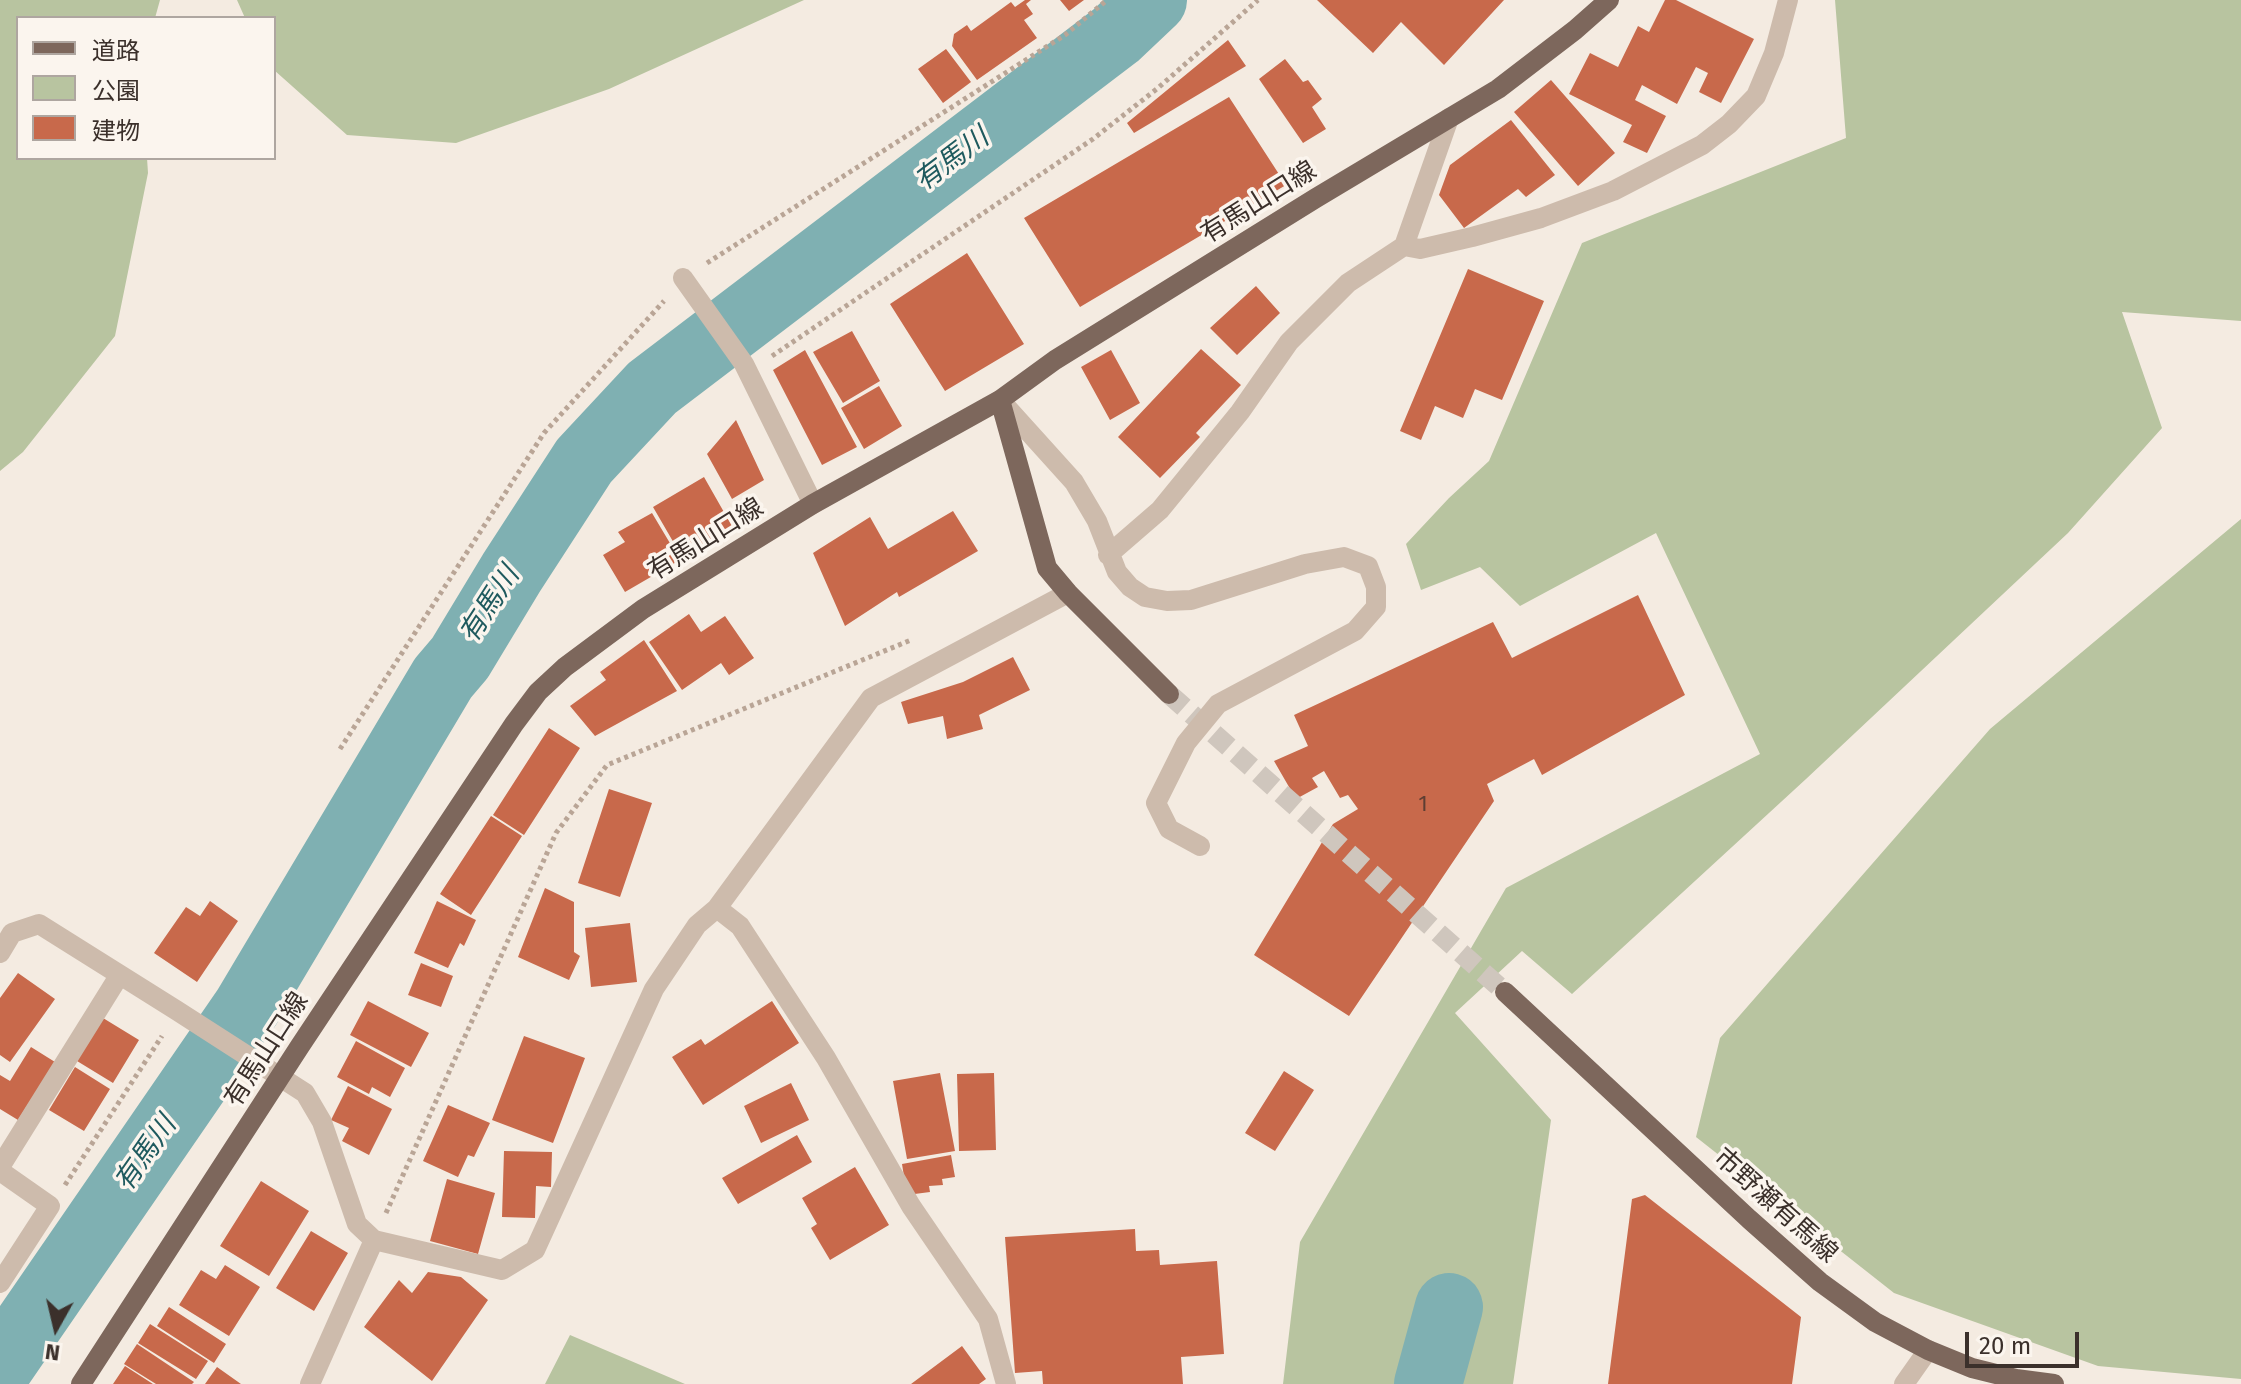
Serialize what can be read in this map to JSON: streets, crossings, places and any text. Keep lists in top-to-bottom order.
{
  "streets": {
    "main road": ["有馬山口線", "市野瀬有馬線"]
  },
  "water": ["有馬川"],
  "house_numbers": ["1"],
  "legend": ["道路", "公園", "建物"],
  "scale_bar": "20 m",
  "north": "bottom"
}
